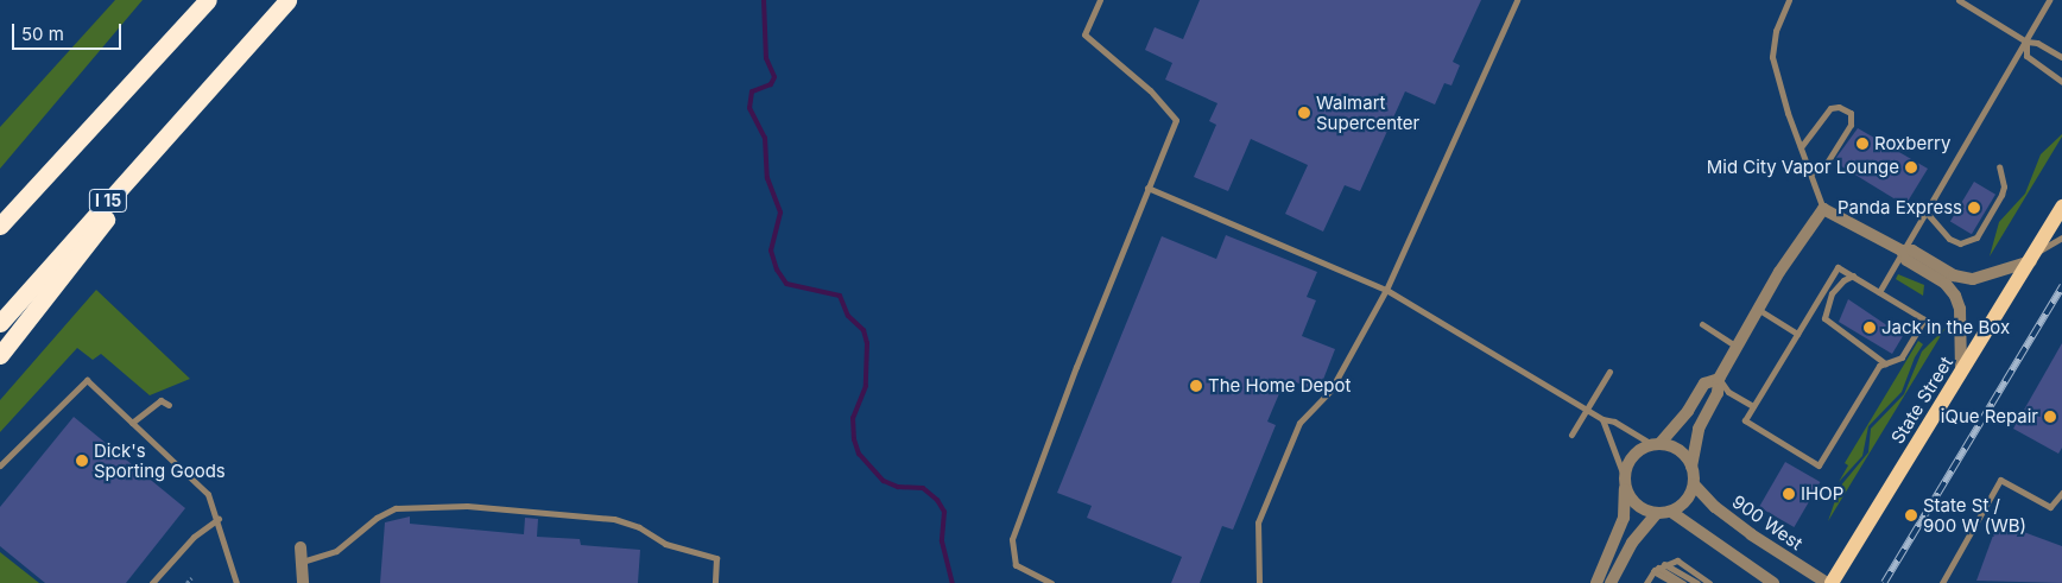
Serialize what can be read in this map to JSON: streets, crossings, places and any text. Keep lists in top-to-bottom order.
{
  "streets": {
    "highway": ["I 15"],
    "main road": ["State Street"],
    "street": ["900 West"]
  },
  "places": [
    "Walmart Supercenter",
    "Roxberry",
    "Mid City Vapor Lounge",
    "Panda Express",
    "Jack in the Box",
    "The Home Depot",
    "iQue Repair",
    "Dick's Sporting Goods",
    "IHOP",
    "State St / 900 W (WB)"
  ],
  "scale_bar": "50 m"
}
